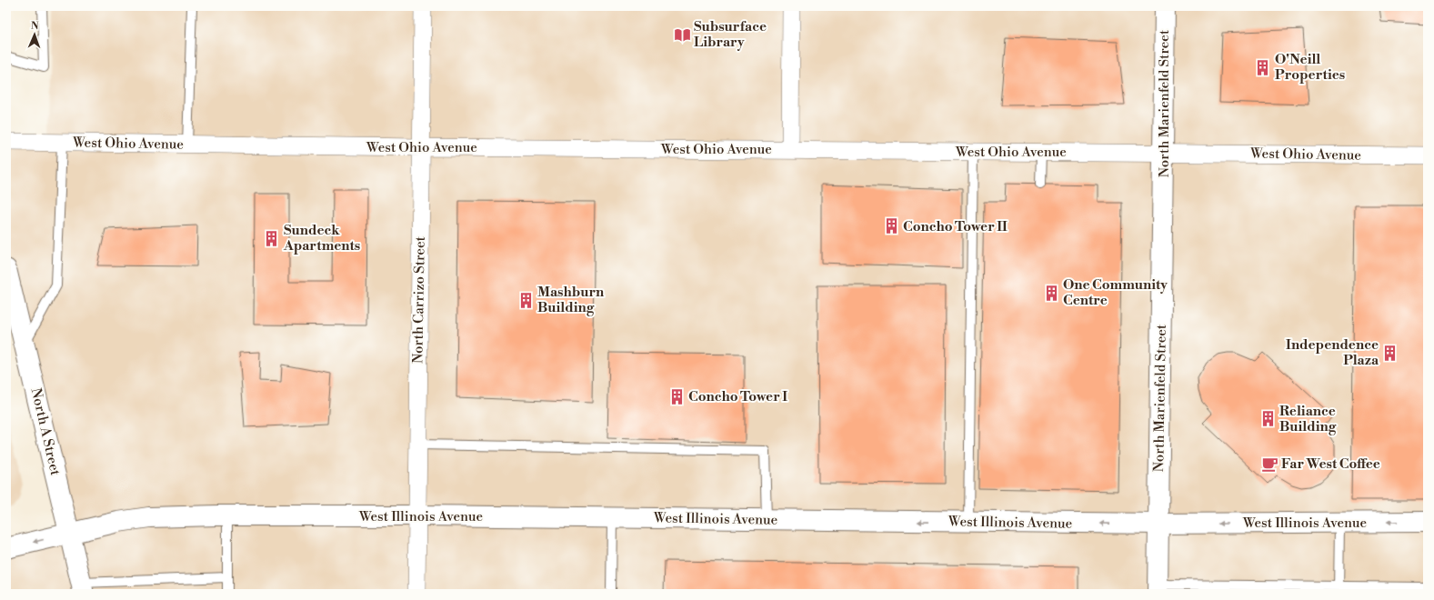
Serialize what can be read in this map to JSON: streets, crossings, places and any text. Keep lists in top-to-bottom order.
{
  "streets": {
    "main road": ["North Marienfeld Street", "North A Street", "West Illinois Avenue"],
    "street": ["West Ohio Avenue", "North Carrizo Street"]
  },
  "crossings": [
    ["North Marienfeld Street", "West Ohio Avenue"],
    ["North Marienfeld Street", "West Illinois Avenue"],
    ["West Ohio Avenue", "North Carrizo Street"],
    ["North Carrizo Street", "West Illinois Avenue"],
    ["North A Street", "West Illinois Avenue"]
  ],
  "one_way": ["West Illinois Avenue"],
  "places": {
    "library": ["Subsurface Library"],
    "building": [
      "O'Neill Properties",
      "Concho Tower II",
      "Sundeck Apartments",
      "One Community Centre",
      "Mashburn Building",
      "Independence Plaza",
      "Concho Tower I",
      "Reliance Building"
    ],
    "cafe": ["Far West Coffee"]
  },
  "north": "top"
}
